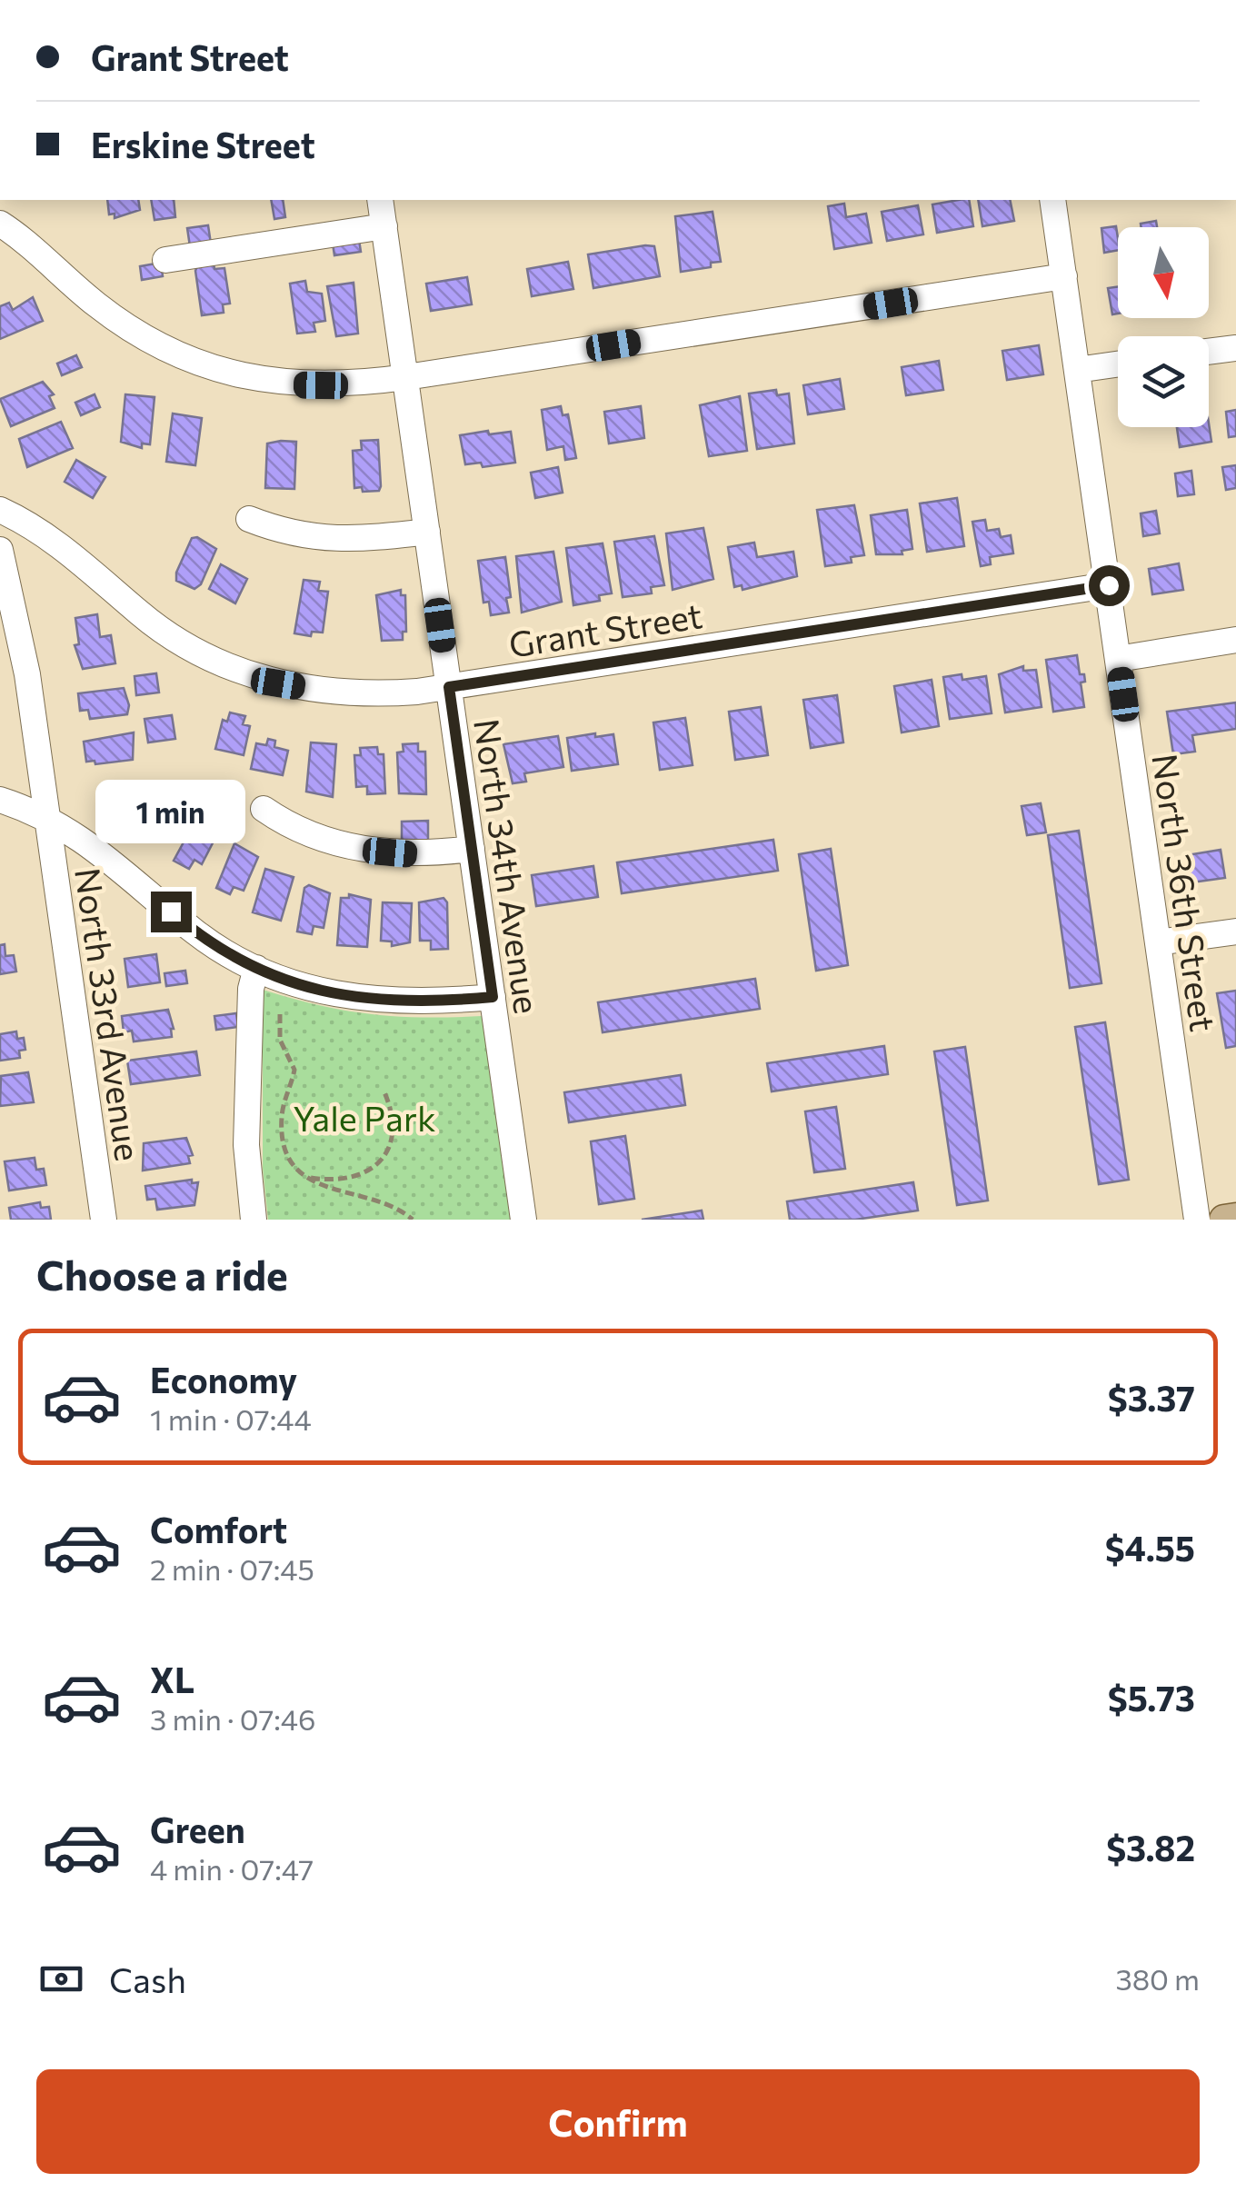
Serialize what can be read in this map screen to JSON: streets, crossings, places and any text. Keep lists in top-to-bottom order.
{
  "streets": {
    "street": [
      "Grant Street",
      "North 34th Avenue",
      "North 36th Street",
      "North 33rd Avenue"
    ]
  },
  "crossings": [
    ["Grant Street", "North 34th Avenue"],
    ["Grant Street", "North 36th Street"]
  ],
  "parks": ["Yale Park"],
  "north": "bottom",
  "page": {
    "banner": ["Grant Street", "Erskine Street"],
    "bubble": "1 min",
    "heading": "Choose a ride",
    "list": [
      {
        "name": "Economy",
        "note": "1 min · 07:44",
        "value": "$3.37"
      },
      {
        "name": "Comfort",
        "note": "2 min · 07:45",
        "value": "$4.55"
      },
      {
        "name": "XL",
        "note": "3 min · 07:46",
        "value": "$5.73"
      },
      {
        "name": "Green",
        "note": "4 min · 07:47",
        "value": "$3.82"
      }
    ],
    "pay": ["Cash", "380 m"],
    "buttons": "Confirm"
  }
}
